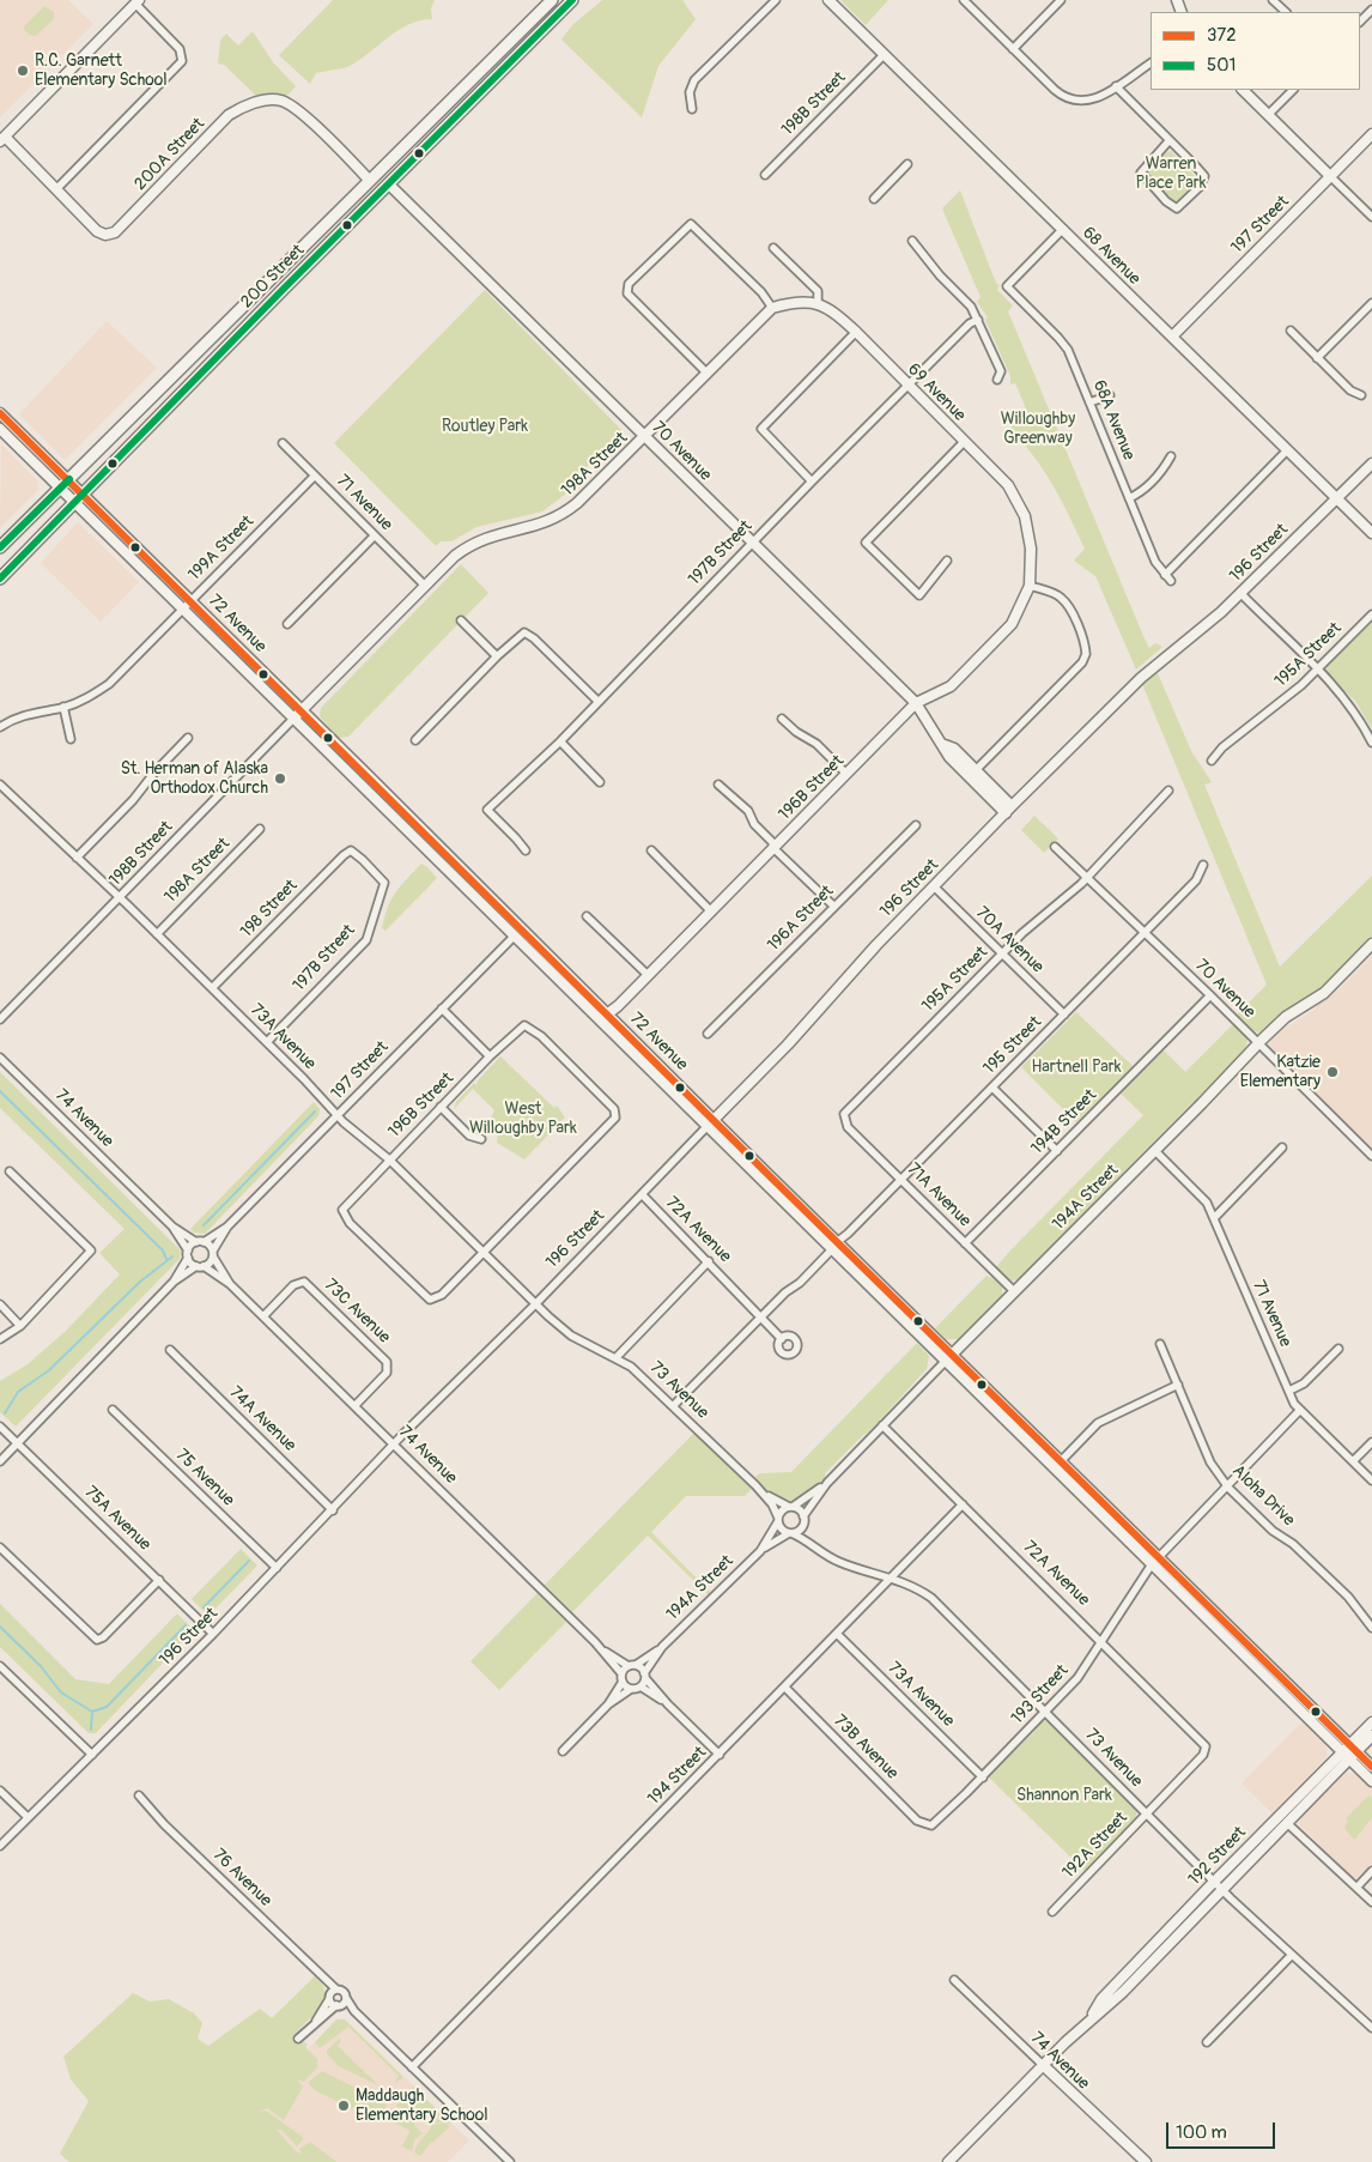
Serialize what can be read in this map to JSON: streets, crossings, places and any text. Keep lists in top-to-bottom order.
{
  "streets": {
    "main road": [
      "198B Street",
      "200A Street",
      "197 Street",
      "68 Avenue",
      "200 Street",
      "69 Avenue",
      "70 Avenue",
      "198A Street",
      "196 Street",
      "72 Avenue",
      "196B Street",
      "74 Avenue",
      "194A Street",
      "192 Street"
    ],
    "street": [
      "68A Avenue",
      "71 Avenue",
      "199A Street",
      "197B Street",
      "195A Street",
      "198 Street",
      "196A Street",
      "70A Avenue",
      "73A Avenue",
      "195 Street",
      "194B Street",
      "71A Avenue",
      "72A Avenue",
      "73C Avenue",
      "73 Avenue",
      "74A Avenue",
      "75 Avenue",
      "Aloha Drive",
      "75A Avenue",
      "193 Street",
      "73B Avenue",
      "194 Street",
      "192A Street",
      "76 Avenue"
    ]
  },
  "crossings": [
    ["198B Street", "68 Avenue"],
    ["198B Street", "198A Street"],
    ["198B Street", "71 Avenue"],
    ["198B Street", "72 Avenue"],
    ["198B Street", "73A Avenue"],
    ["200A Street", "200 Street"],
    ["197 Street", "68 Avenue"],
    ["197 Street", "72 Avenue"],
    ["197 Street", "73A Avenue"],
    ["197 Street", "74 Avenue"],
    ["68 Avenue", "68A Avenue"],
    ["68 Avenue", "196 Street"],
    ["200 Street", "70 Avenue"],
    ["200 Street", "72 Avenue"],
    ["69 Avenue", "197B Street"],
    ["69 Avenue", "196B Street"],
    ["70 Avenue", "198A Street"],
    ["70 Avenue", "197B Street"],
    ["70 Avenue", "196 Street"],
    ["70 Avenue", "195A Street"],
    ["70 Avenue", "196B Street"],
    ["70 Avenue", "195 Street"],
    ["70 Avenue", "194B Street"],
    ["70 Avenue", "194A Street"],
    ["198A Street", "73A Avenue"],
    ["71 Avenue", "199A Street"],
    ["71 Avenue", "194A Street"],
    ["71 Avenue", "193 Street"],
    ["199A Street", "72 Avenue"],
    ["197B Street", "198 Street"],
    ["197B Street", "73A Avenue"],
    ["196 Street", "72 Avenue"],
    ["196 Street", "70A Avenue"],
    ["196 Street", "73A Avenue"],
    ["196 Street", "74 Avenue"],
    ["196 Street", "72A Avenue"],
    ["196 Street", "74A Avenue"],
    ["196 Street", "75 Avenue"],
    ["196 Street", "75A Avenue"],
    ["72 Avenue", "196B Street"],
    ["72 Avenue", "195 Street"],
    ["72 Avenue", "194A Street"],
    ["72 Avenue", "193 Street"],
    ["72 Avenue", "192 Street"],
    ["195A Street", "70A Avenue"],
    ["195A Street", "71A Avenue"],
    ["196B Street", "73A Avenue"],
    ["198 Street", "73A Avenue"],
    ["70A Avenue", "195 Street"],
    ["73A Avenue", "73 Avenue"],
    ["73A Avenue", "193 Street"],
    ["73A Avenue", "194 Street"],
    ["195 Street", "71A Avenue"],
    ["195 Street", "72A Avenue"],
    ["195 Street", "73 Avenue"],
    ["74 Avenue", "194A Street"],
    ["74 Avenue", "73C Avenue"],
    ["74 Avenue", "192 Street"],
    ["194B Street", "71A Avenue"],
    ["71A Avenue", "194A Street"],
    ["194A Street", "72A Avenue"],
    ["194A Street", "73 Avenue"],
    ["72A Avenue", "193 Street"],
    ["72A Avenue", "194 Street"],
    ["72A Avenue", "192A Street"],
    ["73 Avenue", "193 Street"],
    ["73 Avenue", "194 Street"],
    ["73 Avenue", "192A Street"],
    ["73 Avenue", "192 Street"],
    ["Aloha Drive", "193 Street"],
    ["193 Street", "73B Avenue"],
    ["73B Avenue", "194 Street"]
  ],
  "parks": [
    "Warren Place Park",
    "Willoughby Greenway",
    "Routley Park",
    "Hartnell Park",
    "West Willoughby Park",
    "Shannon Park"
  ],
  "places": [
    "R.C. Garnett Elementary School",
    "St. Herman of Alaska Orthodox Church",
    "Katzie Elementary",
    "Maddaugh Elementary School"
  ],
  "lines": ["transit line 501", "transit line 372"],
  "legend": ["372", "501"],
  "scale_bar": "100 m"
}
